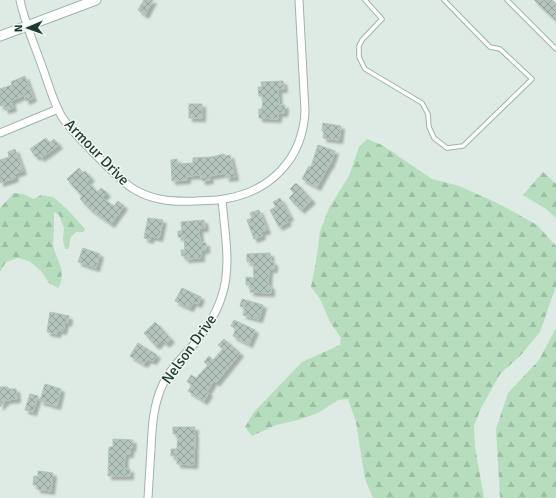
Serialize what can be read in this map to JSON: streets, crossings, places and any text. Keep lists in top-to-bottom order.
{
  "streets": {
    "street": ["Armour Drive", "Nelson Drive"]
  },
  "crossings": [
    ["Armour Drive", "Nelson Drive"]
  ],
  "north": "left"
}
